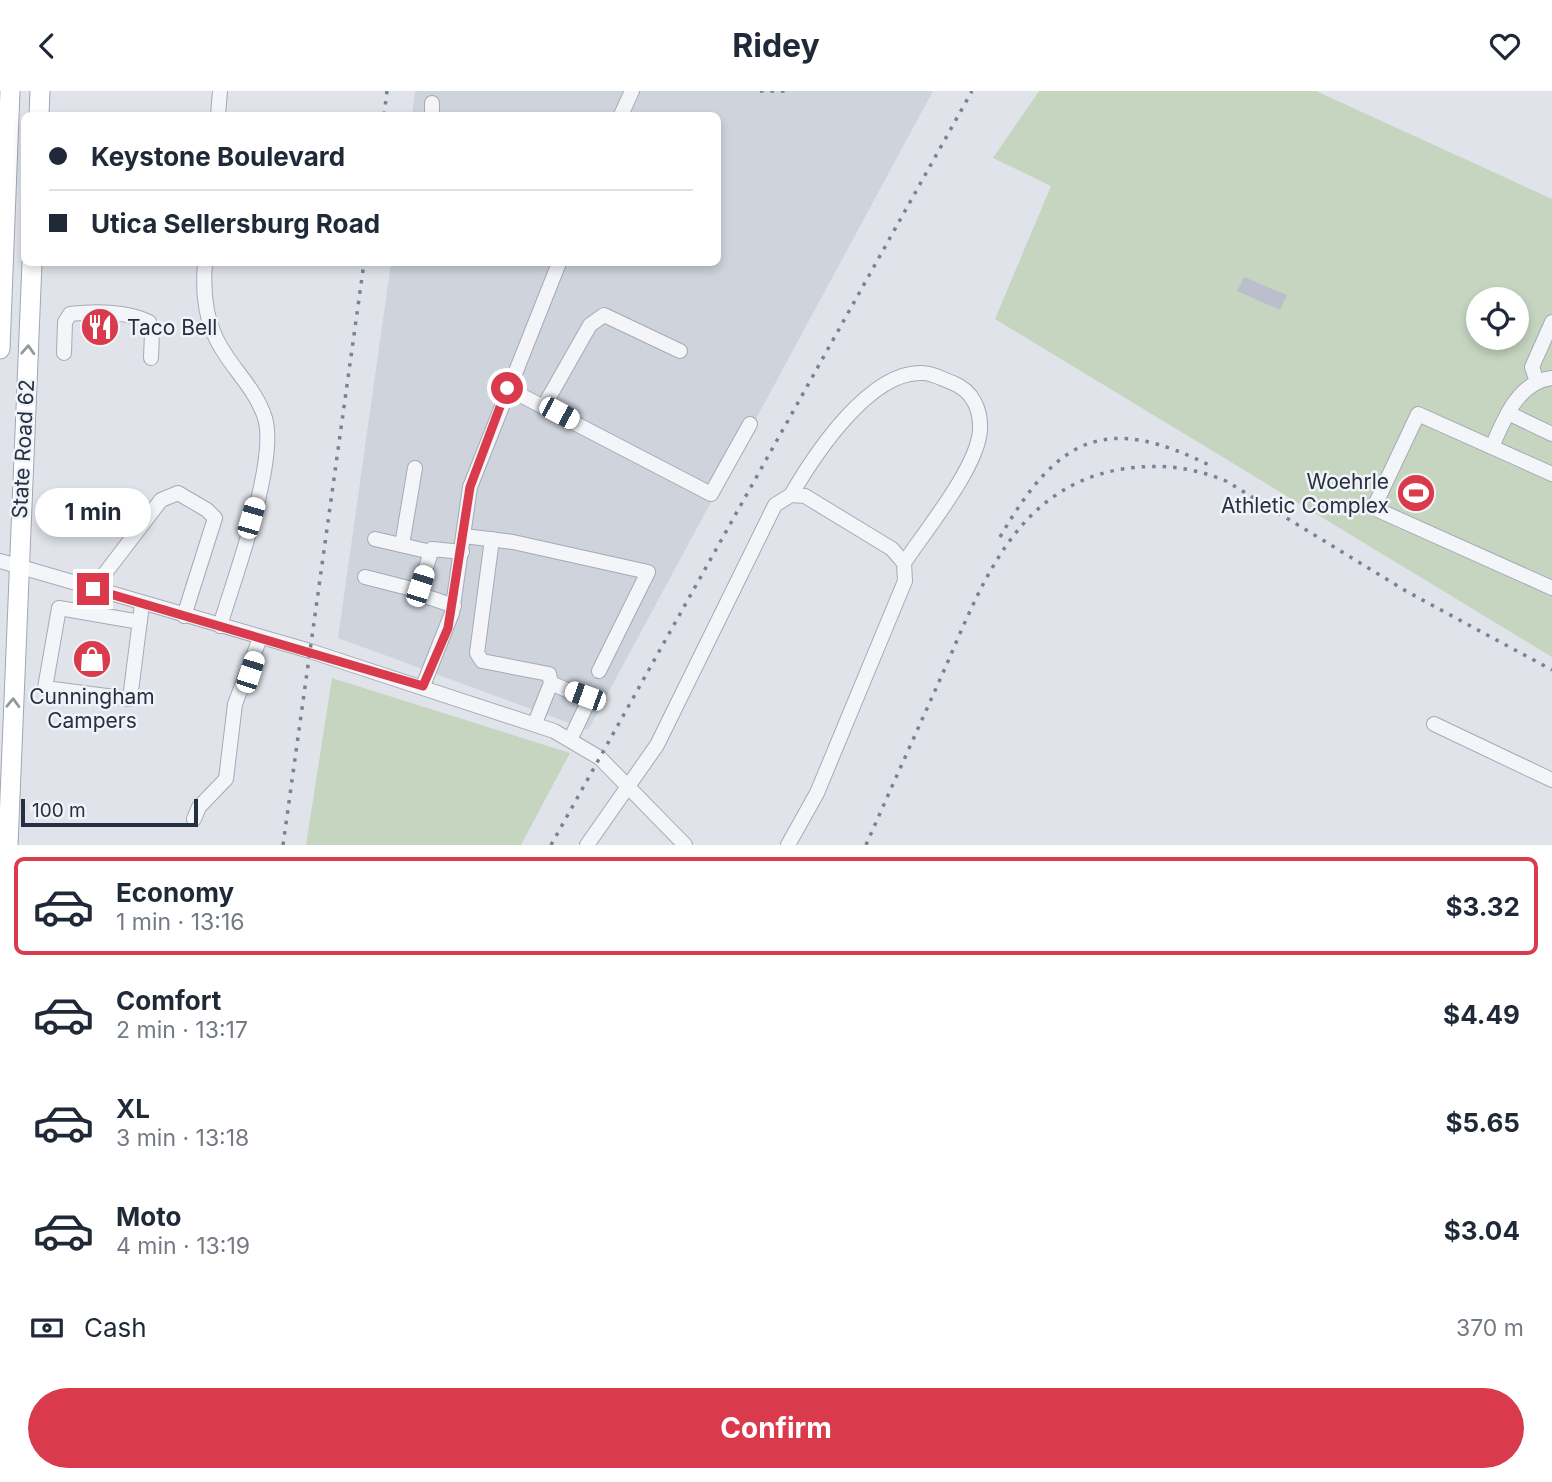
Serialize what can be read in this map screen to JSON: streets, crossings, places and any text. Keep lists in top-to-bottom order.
{
  "streets": {
    "main road": ["State Road 62"]
  },
  "one_way": ["State Road 62"],
  "places": {
    "restaurant": ["Taco Bell"],
    "sports": ["Woehrle Athletic Complex"],
    "shop": ["Cunningham Campers"]
  },
  "scale_bar": "100 m",
  "page": {
    "header": "Ridey",
    "banner": ["Keystone Boulevard", "Utica Sellersburg Road"],
    "bubble": "1 min",
    "scale": "100 m",
    "list": [
      {
        "name": "Economy",
        "note": "1 min · 13:16",
        "value": "$3.32"
      },
      {
        "name": "Comfort",
        "note": "2 min · 13:17",
        "value": "$4.49"
      },
      {
        "name": "XL",
        "note": "3 min · 13:18",
        "value": "$5.65"
      },
      {
        "name": "Moto",
        "note": "4 min · 13:19",
        "value": "$3.04"
      }
    ],
    "pay": ["Cash", "370 m"],
    "buttons": "Confirm"
  }
}
